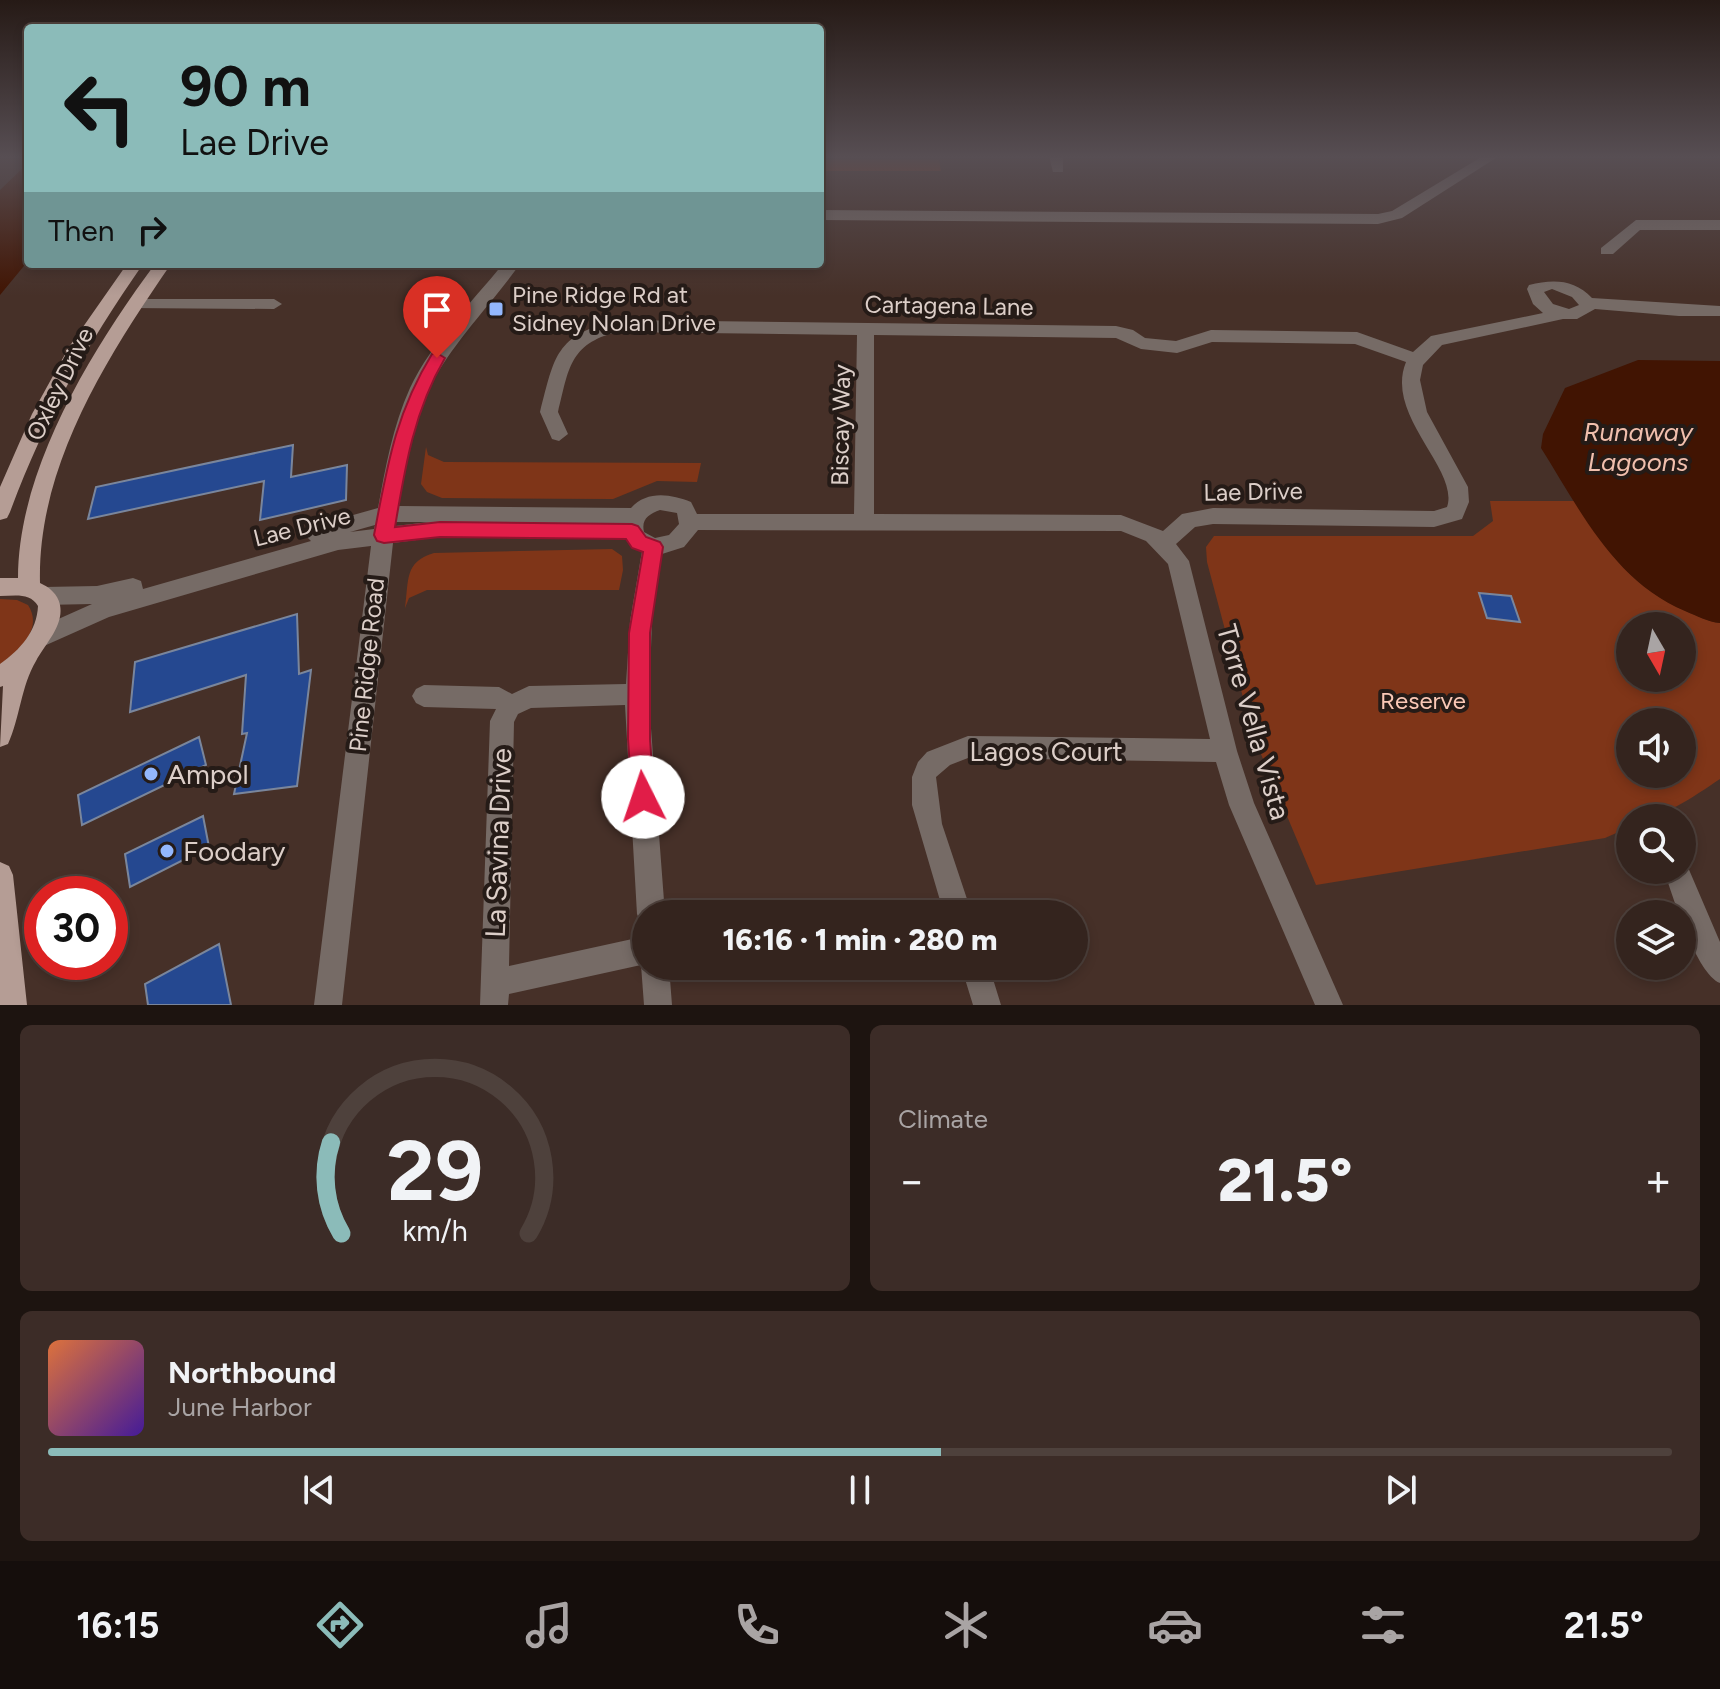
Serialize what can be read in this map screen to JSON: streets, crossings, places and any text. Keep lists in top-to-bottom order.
{
  "streets": {
    "main road": ["Oxley Drive"],
    "street": [
      "Cartagena Lane",
      "Biscay Way",
      "Lae Drive",
      "Pine Ridge Road",
      "Torre Vella Vista",
      "Lagos Court",
      "La Savina Drive"
    ]
  },
  "crossings": [
    ["Cartagena Lane", "Biscay Way"],
    ["Cartagena Lane", "Lae Drive"],
    ["Oxley Drive", "Lae Drive"],
    ["Lae Drive", "Pine Ridge Road"],
    ["Lae Drive", "Torre Vella Vista"],
    ["Torre Vella Vista", "Lagos Court"]
  ],
  "water": ["Runaway Lagoons"],
  "parks": ["Reserve"],
  "places": {
    "transit": ["Pine Ridge Rd at Sidney Nolan Drive"],
    "other": ["Ampol", "Foodary"]
  },
  "north": "bottom",
  "page": {
    "turn": ["90 m", "Lae Drive"],
    "then": "Then",
    "limit": "30",
    "trip": "16:16 · 1 min · 280 m",
    "tile": "Climate",
    "heat": ["−", "21.5°", "+"],
    "song": ["Northbound", "June Harbor"],
    "tabs": ["16:15", "21.5°"],
    "gauge": ["29", "km/h"]
  }
}
